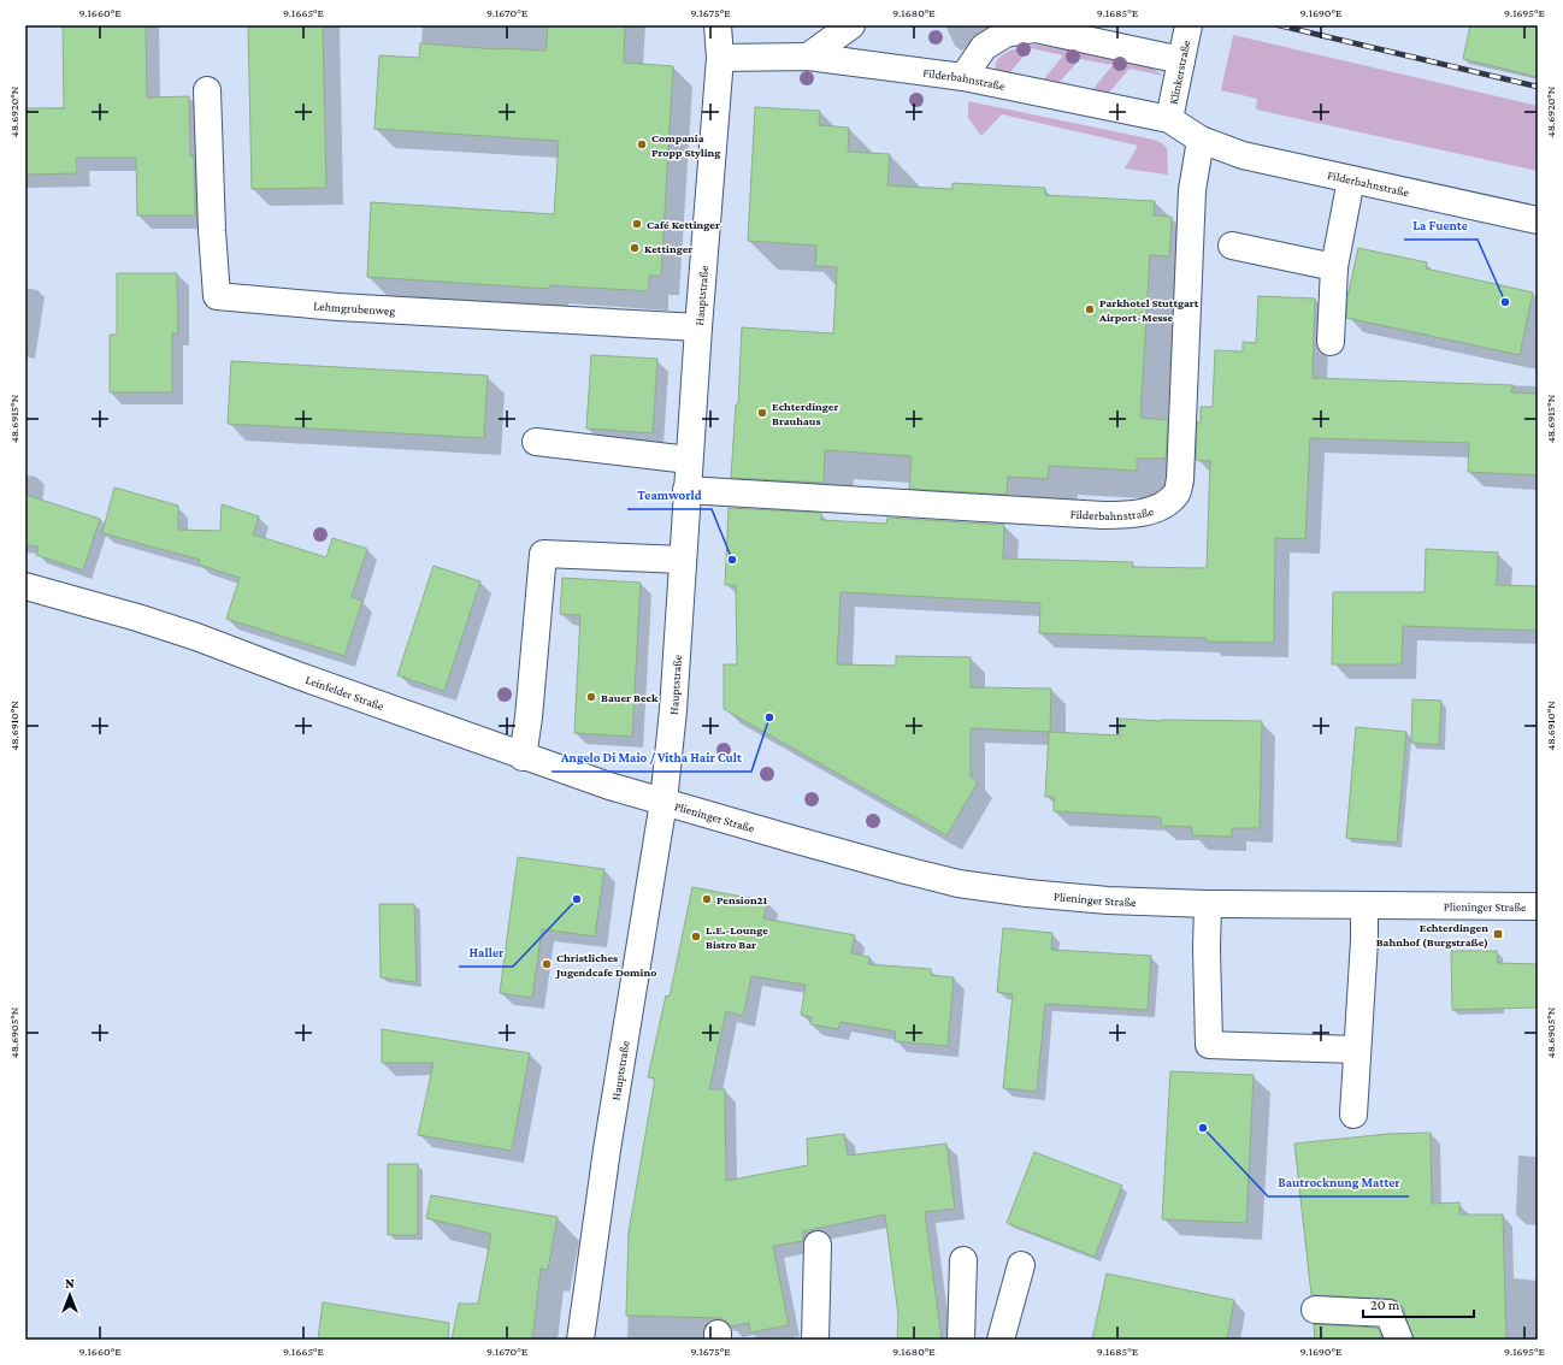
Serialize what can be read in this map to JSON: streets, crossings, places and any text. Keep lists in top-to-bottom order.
{
  "streets": {
    "main road": [
      "Klinkerstraße",
      "Filderbahnstraße",
      "Hauptstraße",
      "Lehmgrubenweg",
      "Leinfelder Straße",
      "Plieninger Straße"
    ]
  },
  "crossings": [
    ["Klinkerstraße", "Filderbahnstraße"],
    ["Filderbahnstraße", "Hauptstraße"],
    ["Hauptstraße", "Lehmgrubenweg"],
    ["Hauptstraße", "Leinfelder Straße"],
    ["Hauptstraße", "Plieninger Straße"],
    ["Leinfelder Straße", "Plieninger Straße"]
  ],
  "places": {
    "other": [
      "Compania Propp Styling",
      "Café Kettinger",
      "Kettinger",
      "La Fuente",
      "Parkhotel Stuttgart Airport-Messe",
      "Echterdinger Brauhaus",
      "Teamworld",
      "Bauer Beck",
      "Angelo Di Maio / Vitha Hair Cult",
      "Haller",
      "Pension21",
      "L.E.-Lounge Bistro Bar",
      "Christliches Jugendcafe Domino",
      "Bautrocknung Matter"
    ],
    "transit": ["Echterdingen Bahnhof (Burgstraße)"]
  },
  "scale_bar": "20 m",
  "north": "top",
  "coordinates": [
    "9.1660°E",
    "9.1665°E",
    "9.1670°E",
    "9.1675°E",
    "9.1680°E",
    "9.1685°E",
    "9.1690°E",
    "9.1695°E",
    "48.6920°N",
    "48.6915°N",
    "48.6910°N",
    "48.6905°N"
  ]
}
